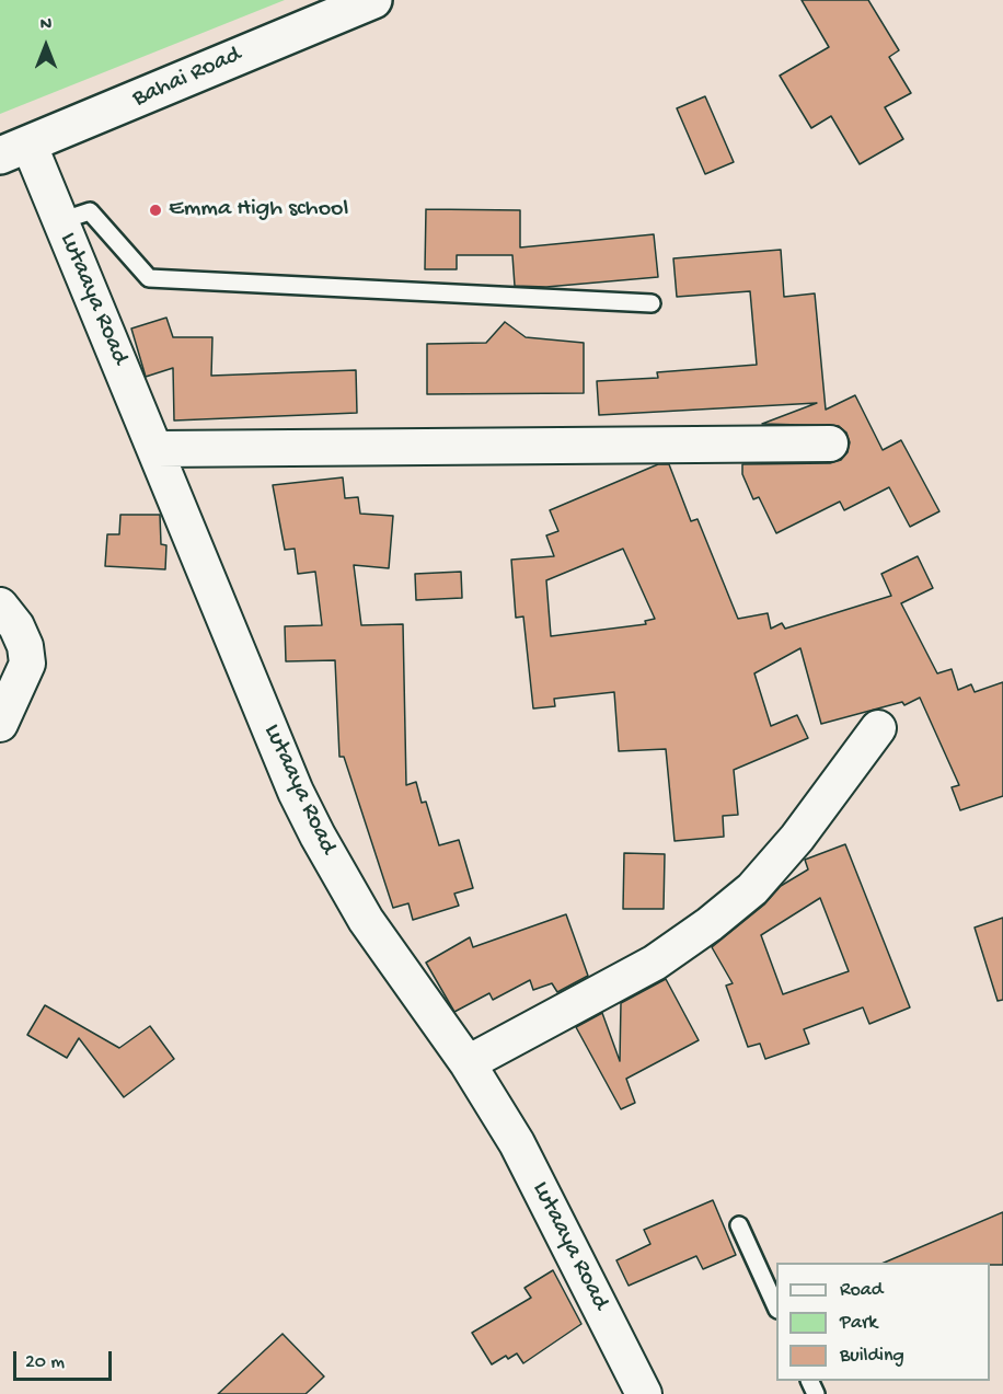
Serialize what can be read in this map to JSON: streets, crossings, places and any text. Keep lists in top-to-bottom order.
{
  "streets": {
    "street": ["Bahai Road", "Lutaaya Road"]
  },
  "crossings": [
    ["Bahai Road", "Lutaaya Road"]
  ],
  "places": ["Emma High school"],
  "legend": ["Road", "Park", "Building"],
  "scale_bar": "20 m",
  "north": "top"
}
